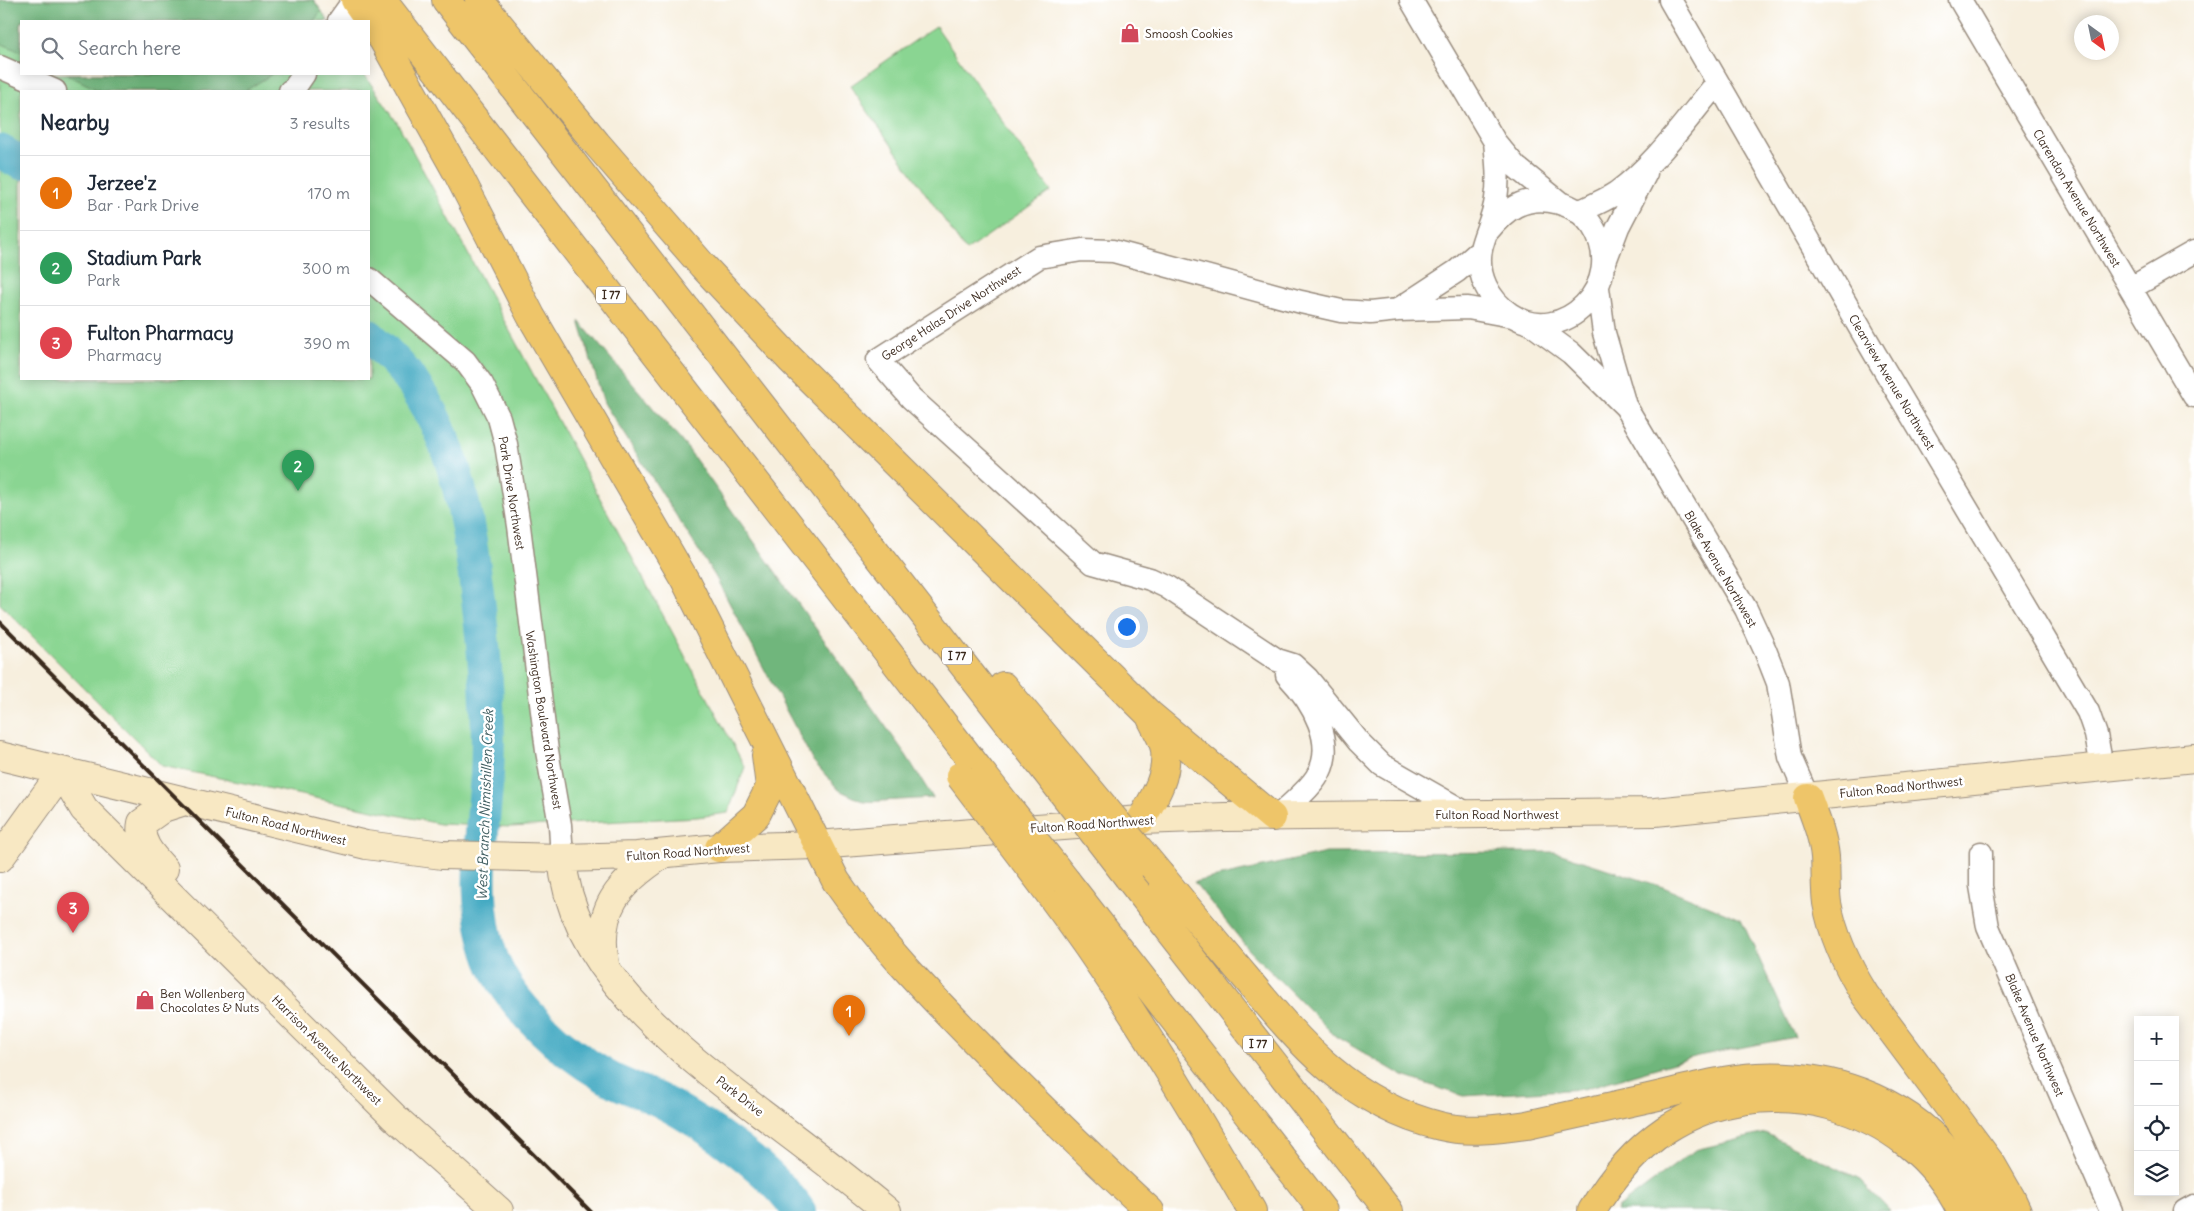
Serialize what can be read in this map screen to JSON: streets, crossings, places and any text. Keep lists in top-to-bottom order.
{
  "streets": {
    "highway": ["I 77"],
    "main road": ["Fulton Road Northwest", "Harrison Avenue Northwest", "Park Drive"],
    "street": [
      "Clarendon Avenue Northwest",
      "George Halas Drive Northwest",
      "Clearview Avenue Northwest",
      "Park Drive Northwest",
      "Blake Avenue Northwest",
      "Washington Boulevard Northwest"
    ]
  },
  "crossings": [
    ["George Halas Drive Northwest", "Blake Avenue Northwest"],
    ["George Halas Drive Northwest", "Fulton Road Northwest"],
    ["Clearview Avenue Northwest", "Fulton Road Northwest"],
    ["Park Drive Northwest", "Washington Boulevard Northwest"],
    ["Blake Avenue Northwest", "Fulton Road Northwest"],
    ["Washington Boulevard Northwest", "Fulton Road Northwest"],
    ["Washington Boulevard Northwest", "Park Drive"],
    ["Fulton Road Northwest", "Harrison Avenue Northwest"],
    ["Fulton Road Northwest", "Park Drive"]
  ],
  "water": ["West Branch Nimishillen Creek"],
  "places": {
    "shop": ["Smoosh Cookies", "Ben Wollenberg Chocolates & Nuts"]
  },
  "north": "bottom right",
  "page": {
    "search": "Search here",
    "heading": ["Nearby", "3 results"],
    "list": [
      {
        "mark": "1",
        "name": "Jerzee'z",
        "note": "Bar · Park Drive",
        "value": "170 m"
      },
      {
        "mark": "2",
        "name": "Stadium Park",
        "note": "Park",
        "value": "300 m"
      },
      {
        "mark": "3",
        "name": "Fulton Pharmacy",
        "note": "Pharmacy",
        "value": "390 m"
      }
    ],
    "pins": ["2", "3", "1"],
    "map_buttons": ["+", "−"]
  }
}
